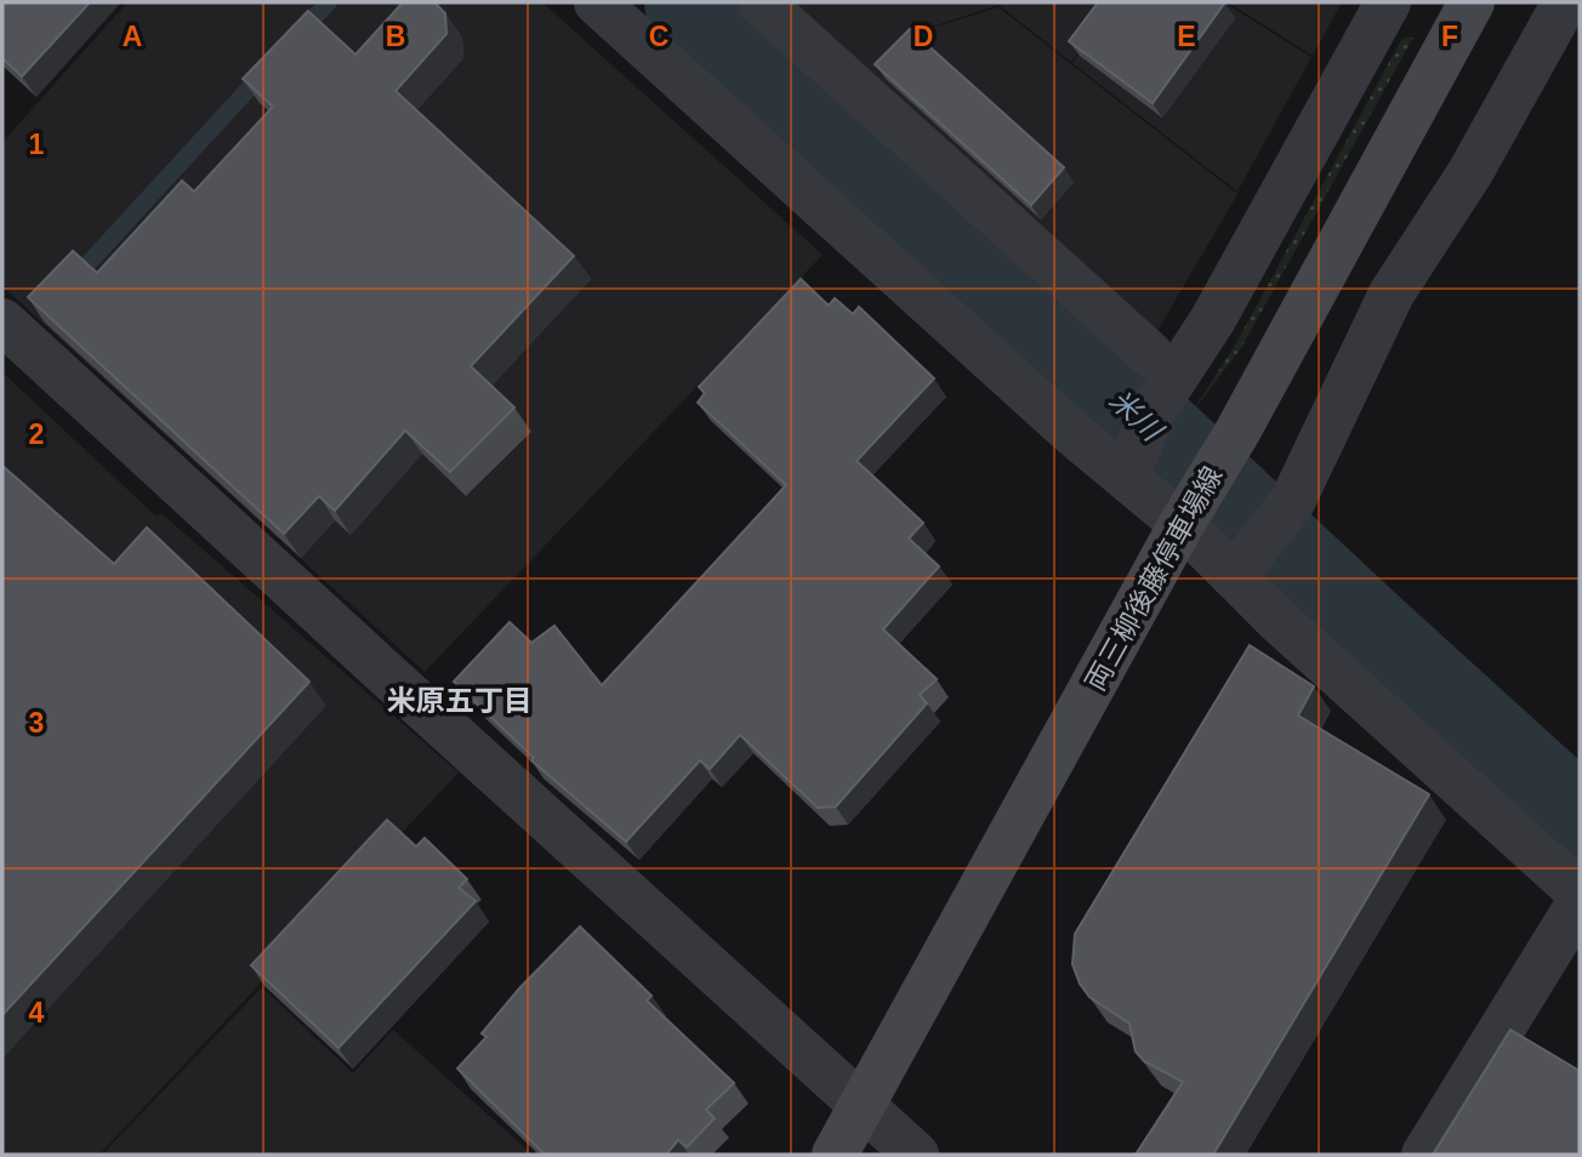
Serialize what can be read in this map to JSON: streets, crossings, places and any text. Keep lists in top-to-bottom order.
{
  "streets": {
    "main road": ["両三柳後藤停車場線"]
  },
  "districts": ["米原五丁目"],
  "water": ["米川"],
  "grid": {
    "columns": [
      "A",
      "B",
      "C",
      "D",
      "E",
      "F"
    ],
    "rows": [
      "1",
      "2",
      "3",
      "4"
    ]
  }
}
